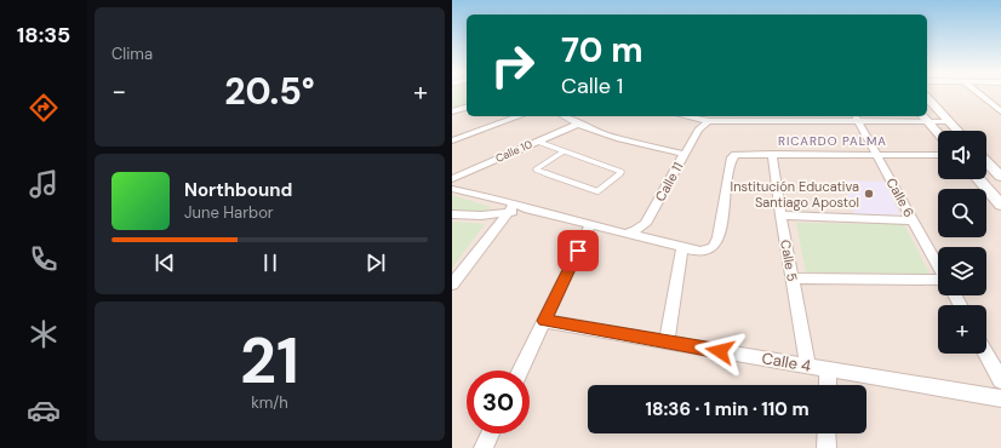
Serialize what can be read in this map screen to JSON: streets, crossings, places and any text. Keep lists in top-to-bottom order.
{
  "streets": {
    "street": [
      "Calle 10",
      "Calle 11",
      "Calle 6",
      "Calle 5",
      "Calle 4"
    ]
  },
  "crossings": [
    ["Calle 5", "Calle 4"]
  ],
  "districts": ["RICARDO PALMA"],
  "places": ["Institución Educativa Santiago Apostol"],
  "page": {
    "tabs": "18:35",
    "tile": [
      "Clima",
      ["21", "km/h"]
    ],
    "turn": ["70 m", "Calle 1"],
    "heat": ["−", "20.5°", "+"],
    "map_buttons": "+",
    "song": ["Northbound", "June Harbor"],
    "limit": "30",
    "trip": "18:36 · 1 min · 110 m"
  }
}
